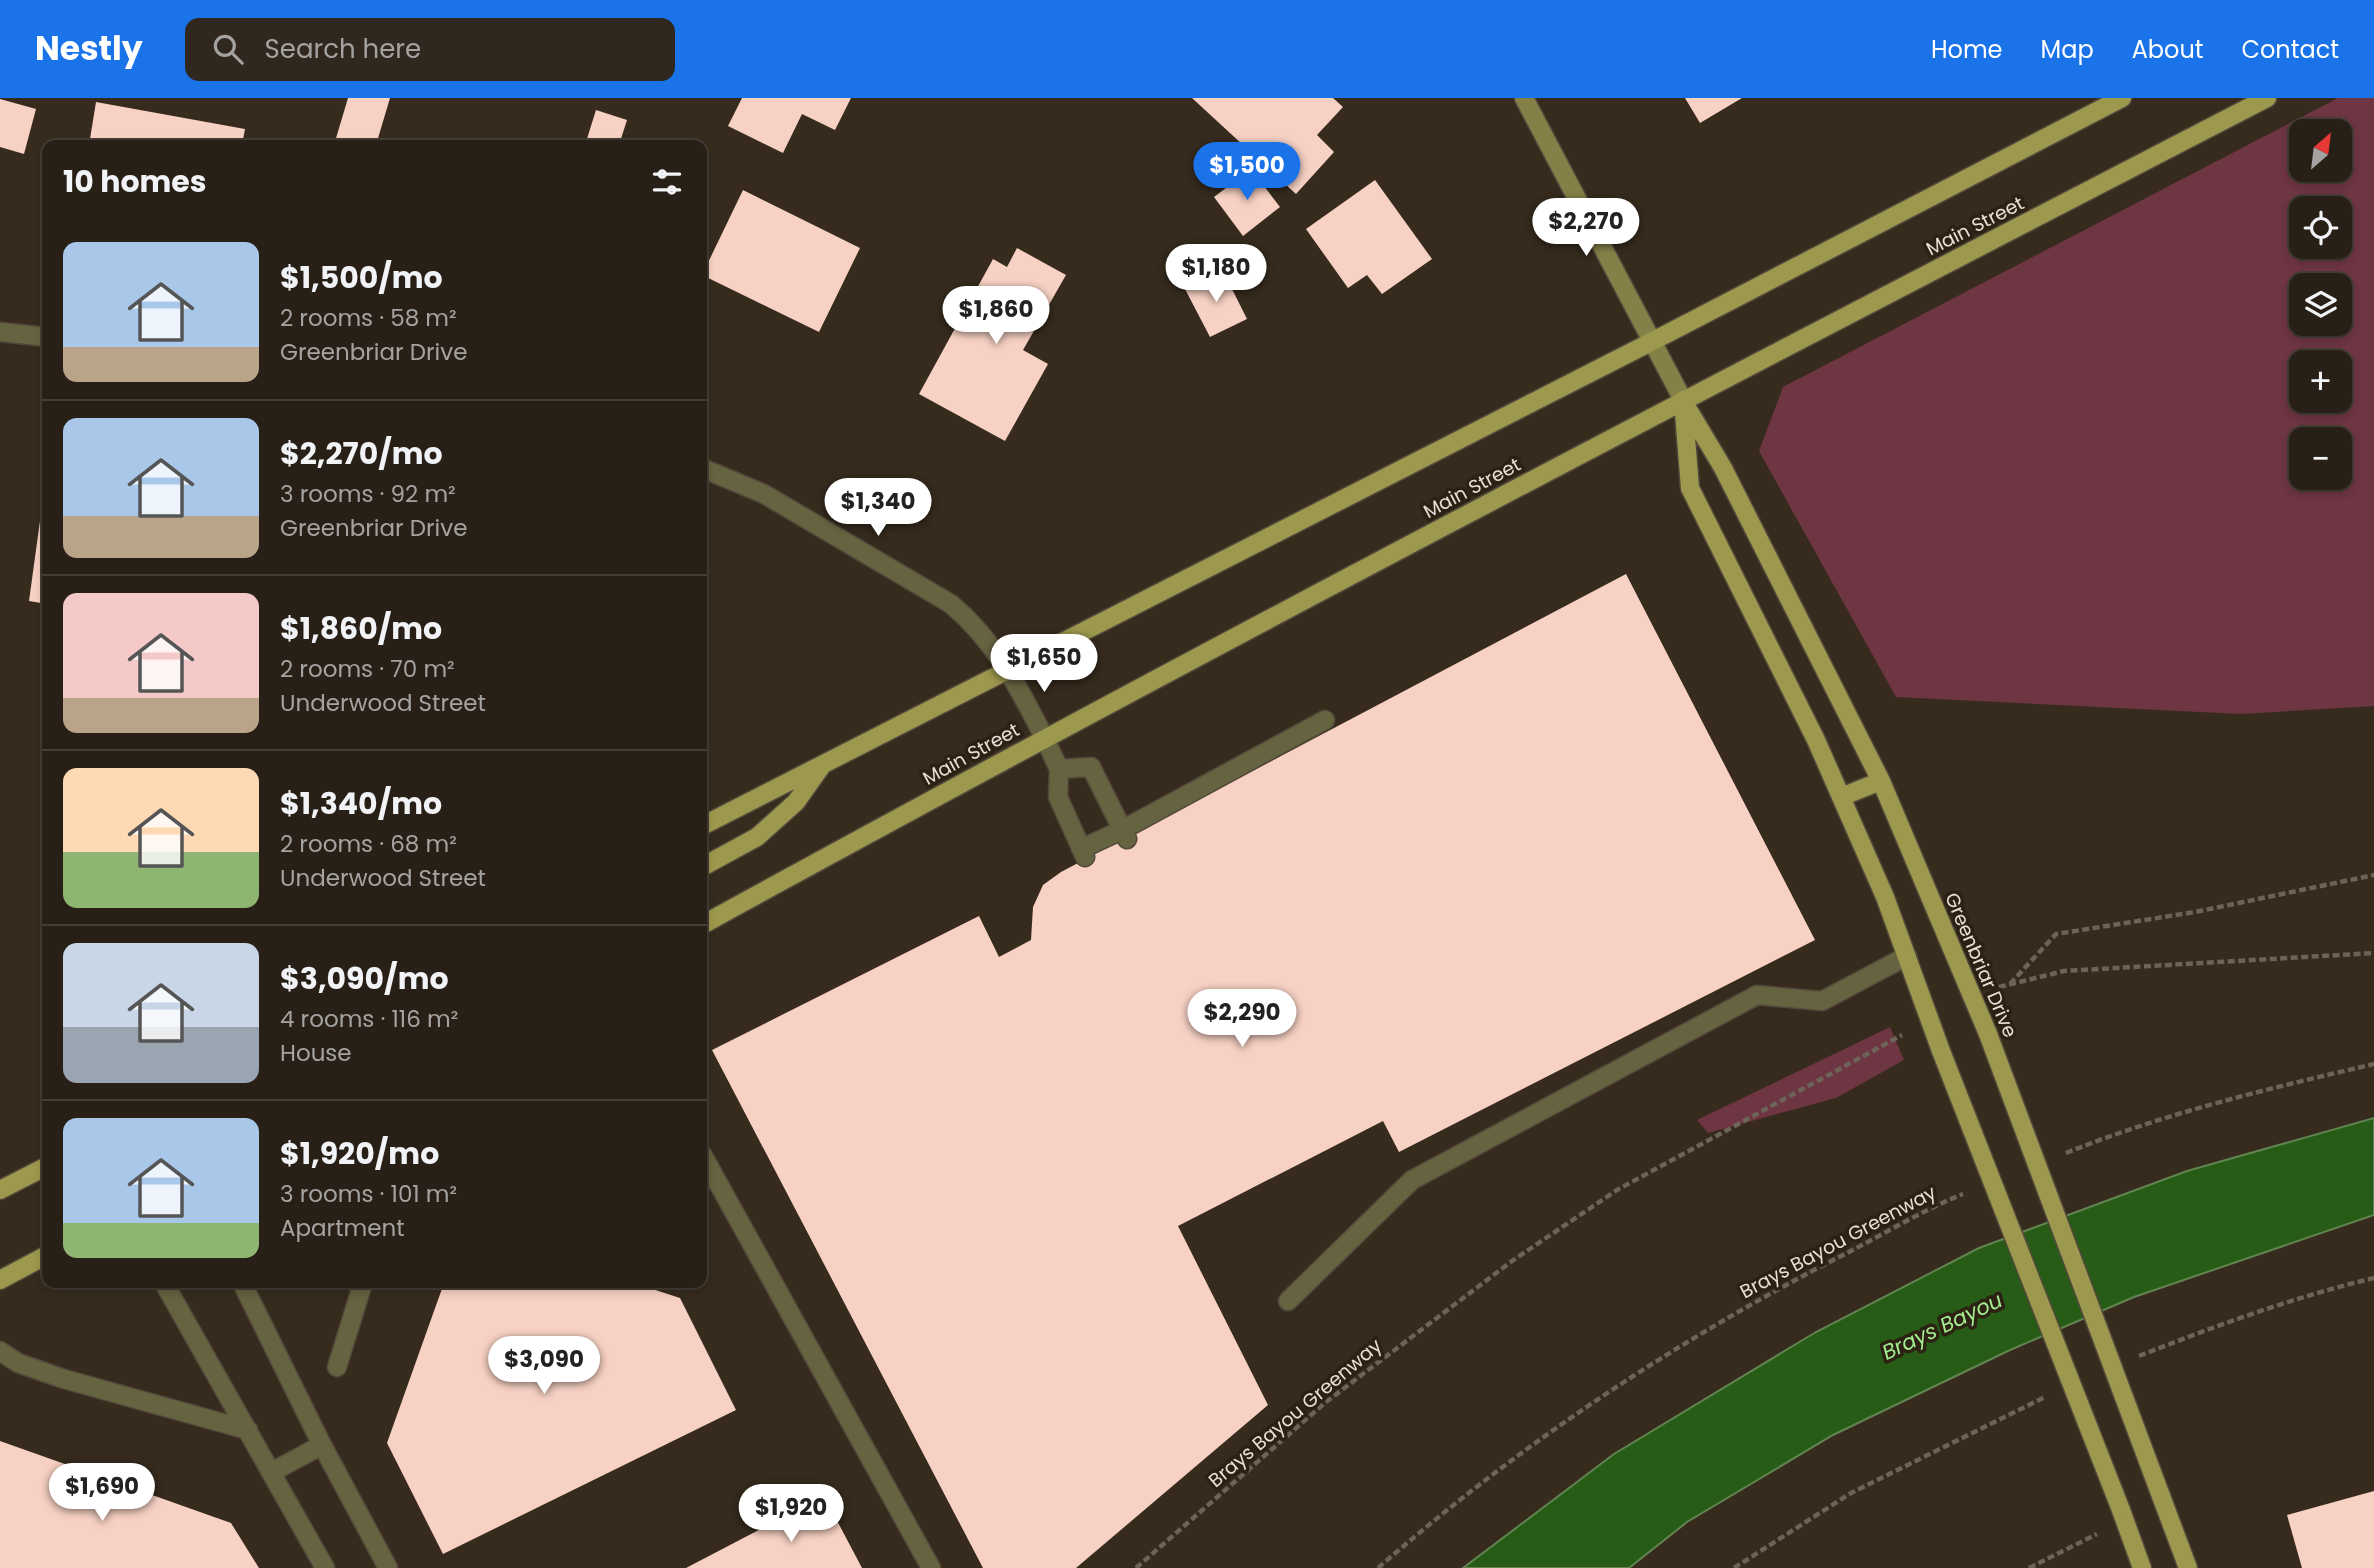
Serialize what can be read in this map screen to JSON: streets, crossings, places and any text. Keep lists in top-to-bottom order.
{
  "streets": {
    "main road": ["Main Street", "Greenbriar Drive"],
    "path": ["Brays Bayou Greenway"]
  },
  "crossings": [
    ["Main Street", "Greenbriar Drive"]
  ],
  "water": ["Brays Bayou"],
  "north": "top right",
  "page": {
    "header": "Nestly",
    "search": "Search here",
    "nav": [
      "Home",
      "Map",
      "About",
      "Contact"
    ],
    "map_buttons": ["+", "−"],
    "heading": "10 homes",
    "price": [
      "$1,500",
      "$2,270",
      "$1,180",
      "$1,860",
      "$1,340",
      "$1,650",
      "$2,290",
      "$3,090",
      "$1,690",
      "$1,920"
    ],
    "list": [
      {
        "name": "$1,500/mo",
        "note": "2 rooms · 58 m² · Greenbriar Drive"
      },
      {
        "name": "$2,270/mo",
        "note": "3 rooms · 92 m² · Greenbriar Drive"
      },
      {
        "name": "$1,860/mo",
        "note": "2 rooms · 70 m² · Underwood Street"
      },
      {
        "name": "$1,340/mo",
        "note": "2 rooms · 68 m² · Underwood Street"
      },
      {
        "name": "$3,090/mo",
        "note": "4 rooms · 116 m² · House"
      },
      {
        "name": "$1,920/mo",
        "note": "3 rooms · 101 m² · Apartment"
      }
    ]
  }
}
